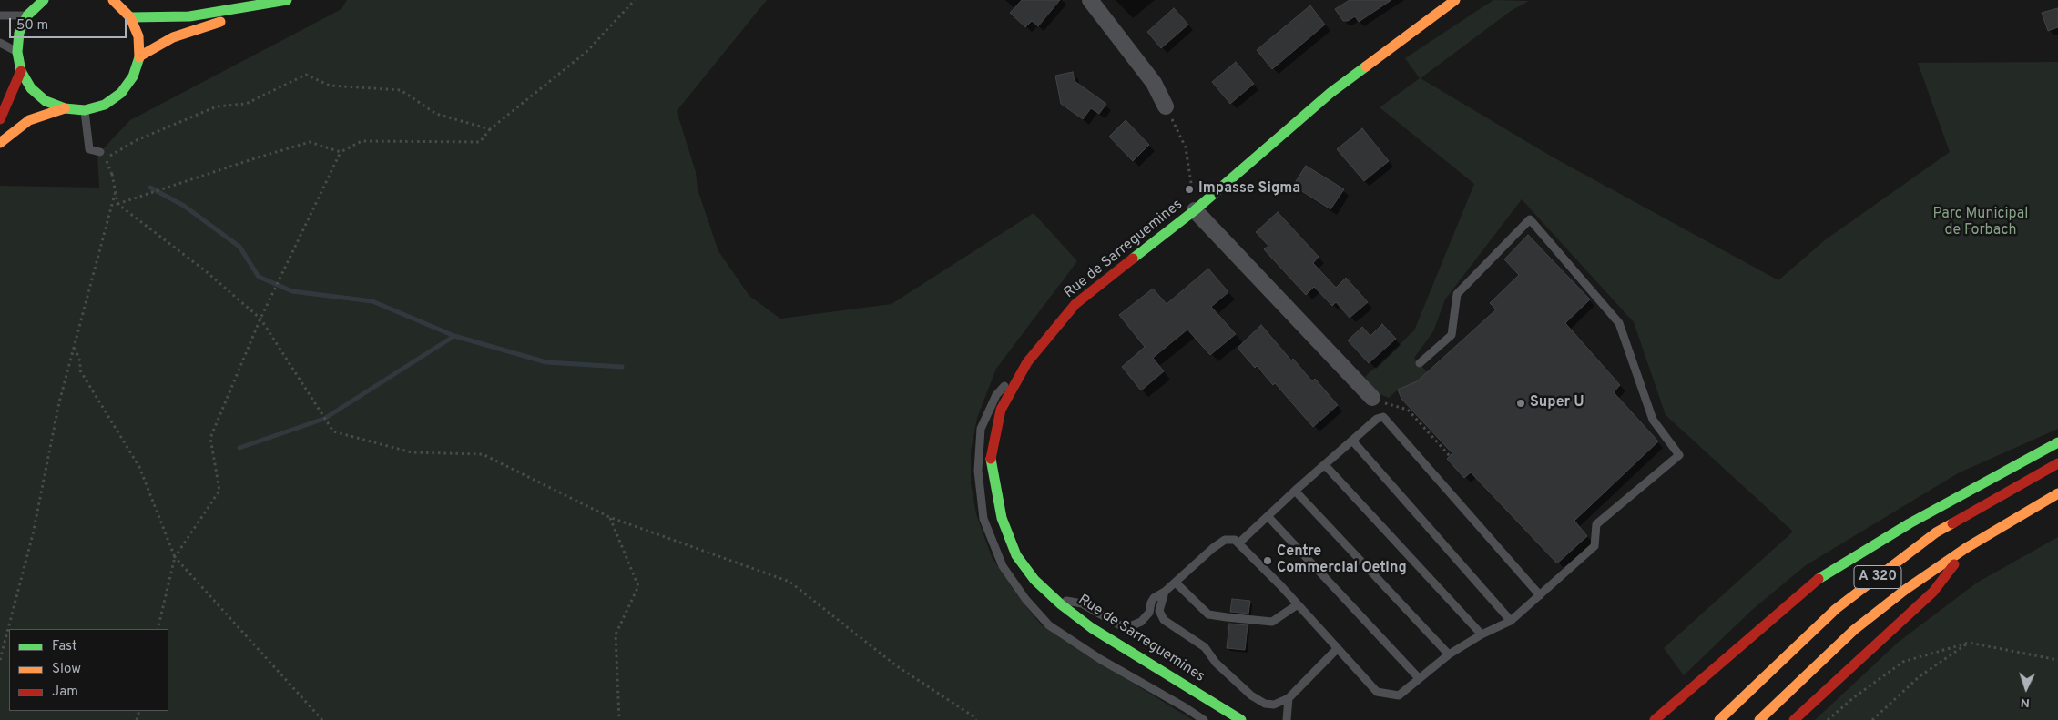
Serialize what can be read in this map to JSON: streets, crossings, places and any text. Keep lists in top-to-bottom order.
{
  "streets": {
    "main road": ["Rue de Sarreguemines", "A 320"]
  },
  "parks": ["Parc Municipal de Forbach"],
  "places": ["Impasse Sigma", "Super U", "Centre Commercial Oeting"],
  "legend": ["Fast", "Slow", "Jam"],
  "scale_bar": "50 m",
  "north": "bottom"
}
